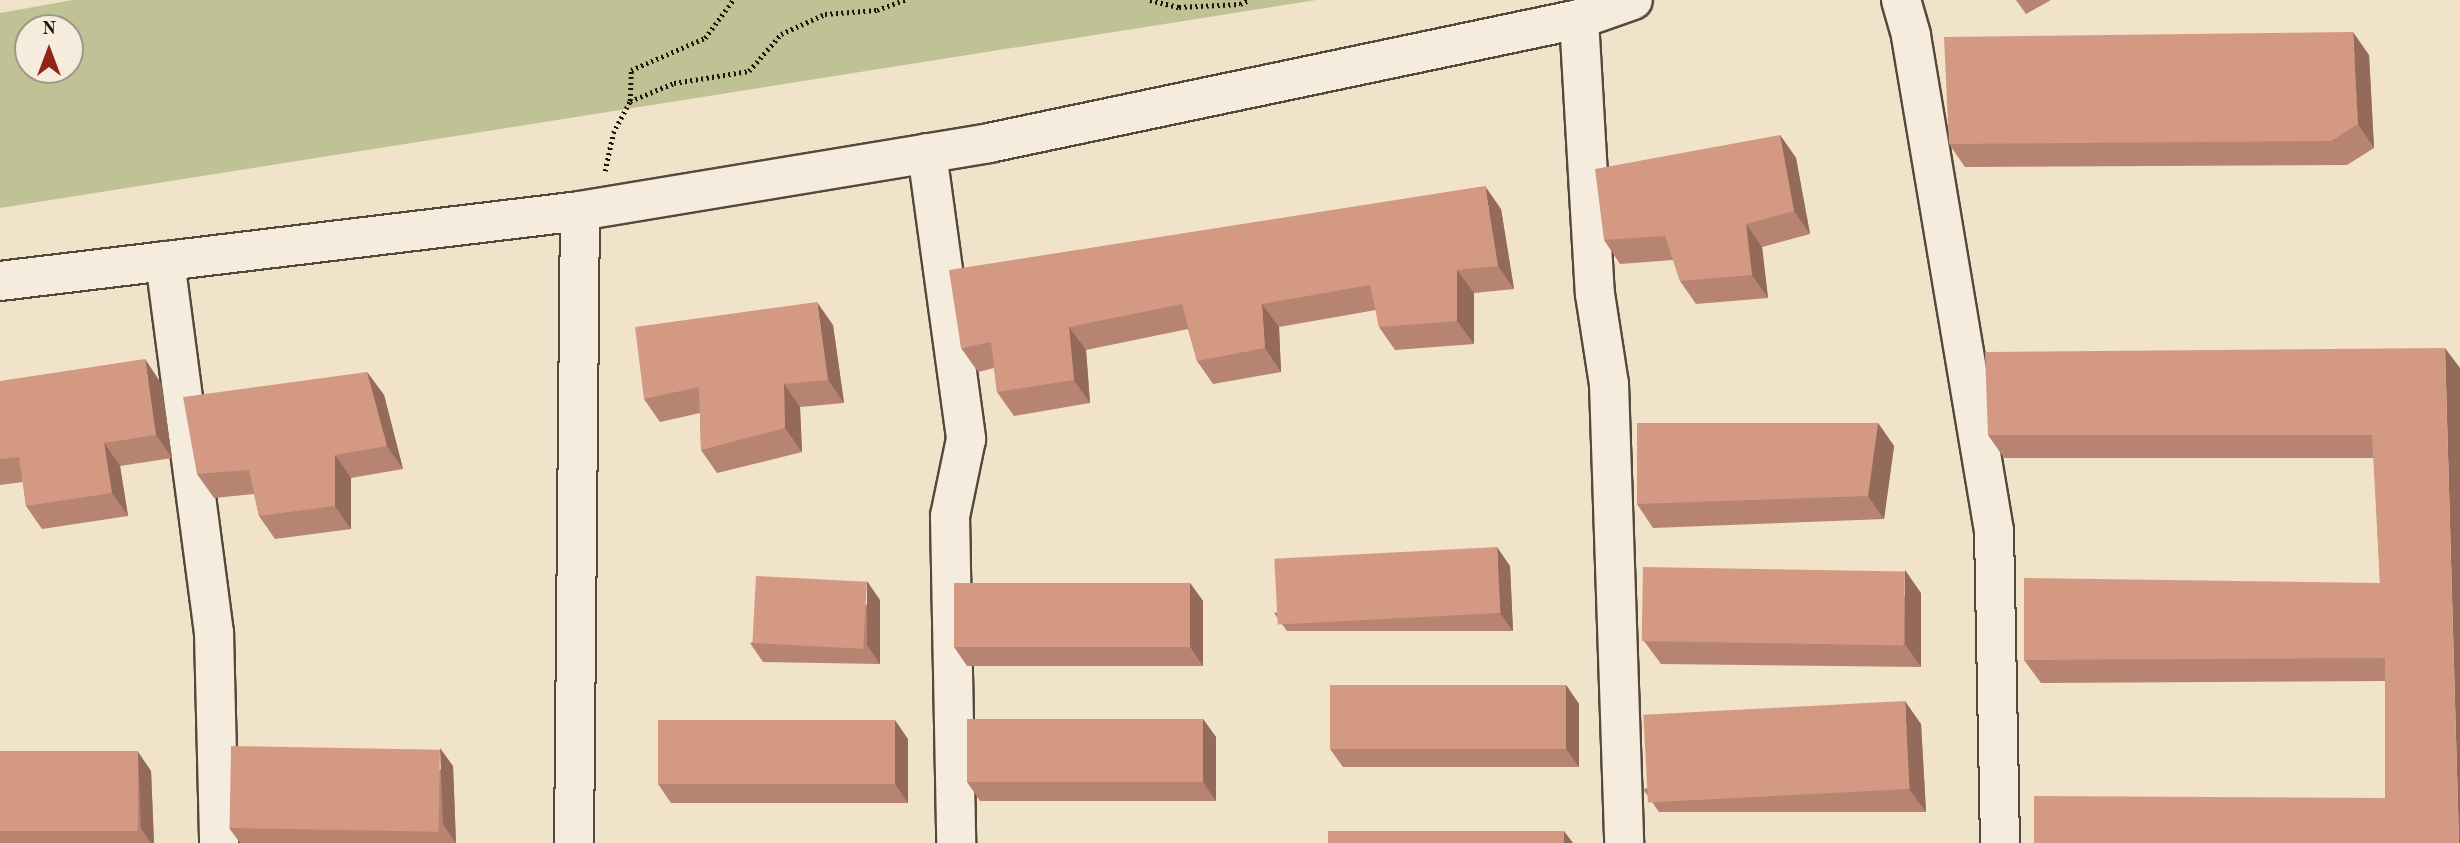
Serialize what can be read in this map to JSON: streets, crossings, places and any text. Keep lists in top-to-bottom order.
{
  "north": "top"
}
